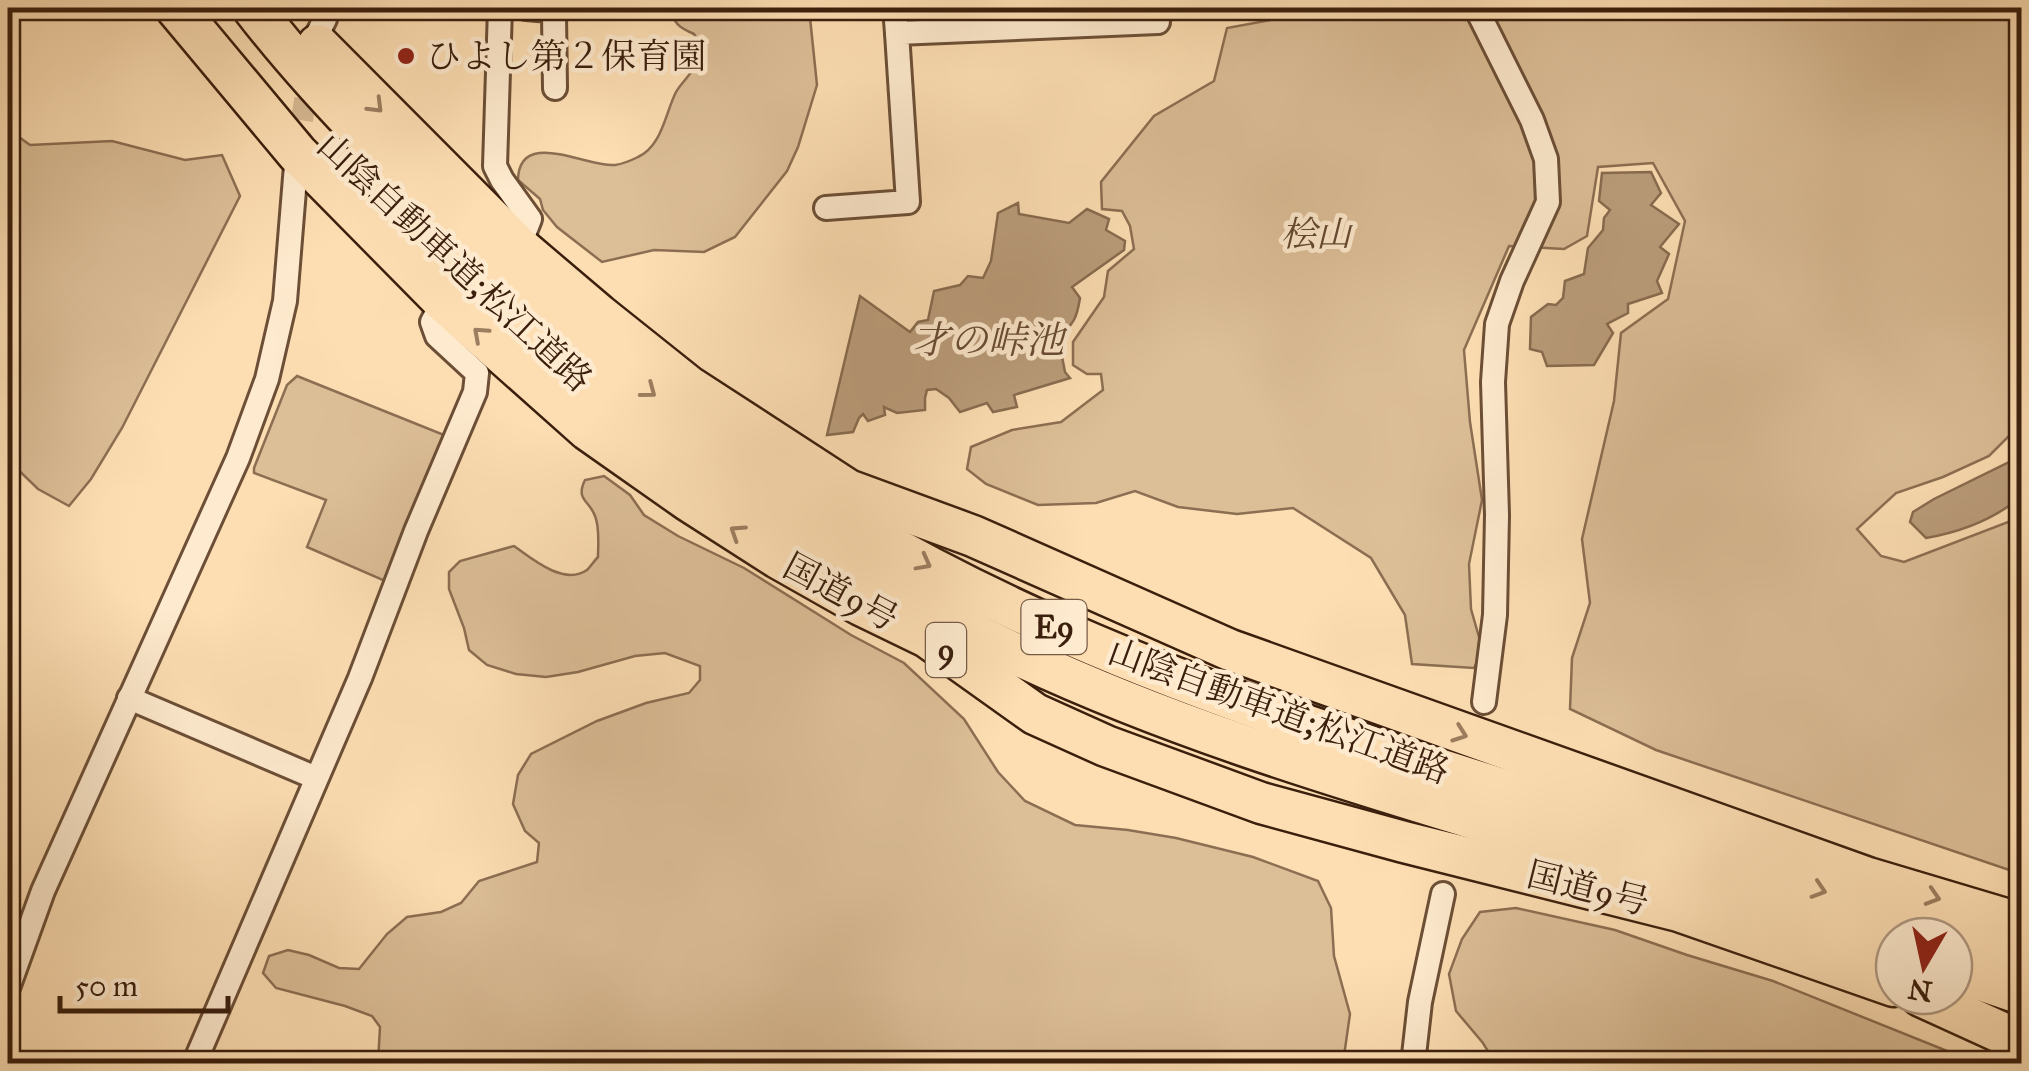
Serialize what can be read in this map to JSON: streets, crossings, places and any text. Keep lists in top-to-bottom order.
{
  "streets": {
    "highway": [
      "山陰自動車道;松江道路",
      "国道9号",
      "E9",
      "9"
    ]
  },
  "water": ["才の峠池"],
  "parks": ["桧山"],
  "places": ["ひよし第２保育園"],
  "scale_bar": "50 m",
  "north": "bottom"
}
